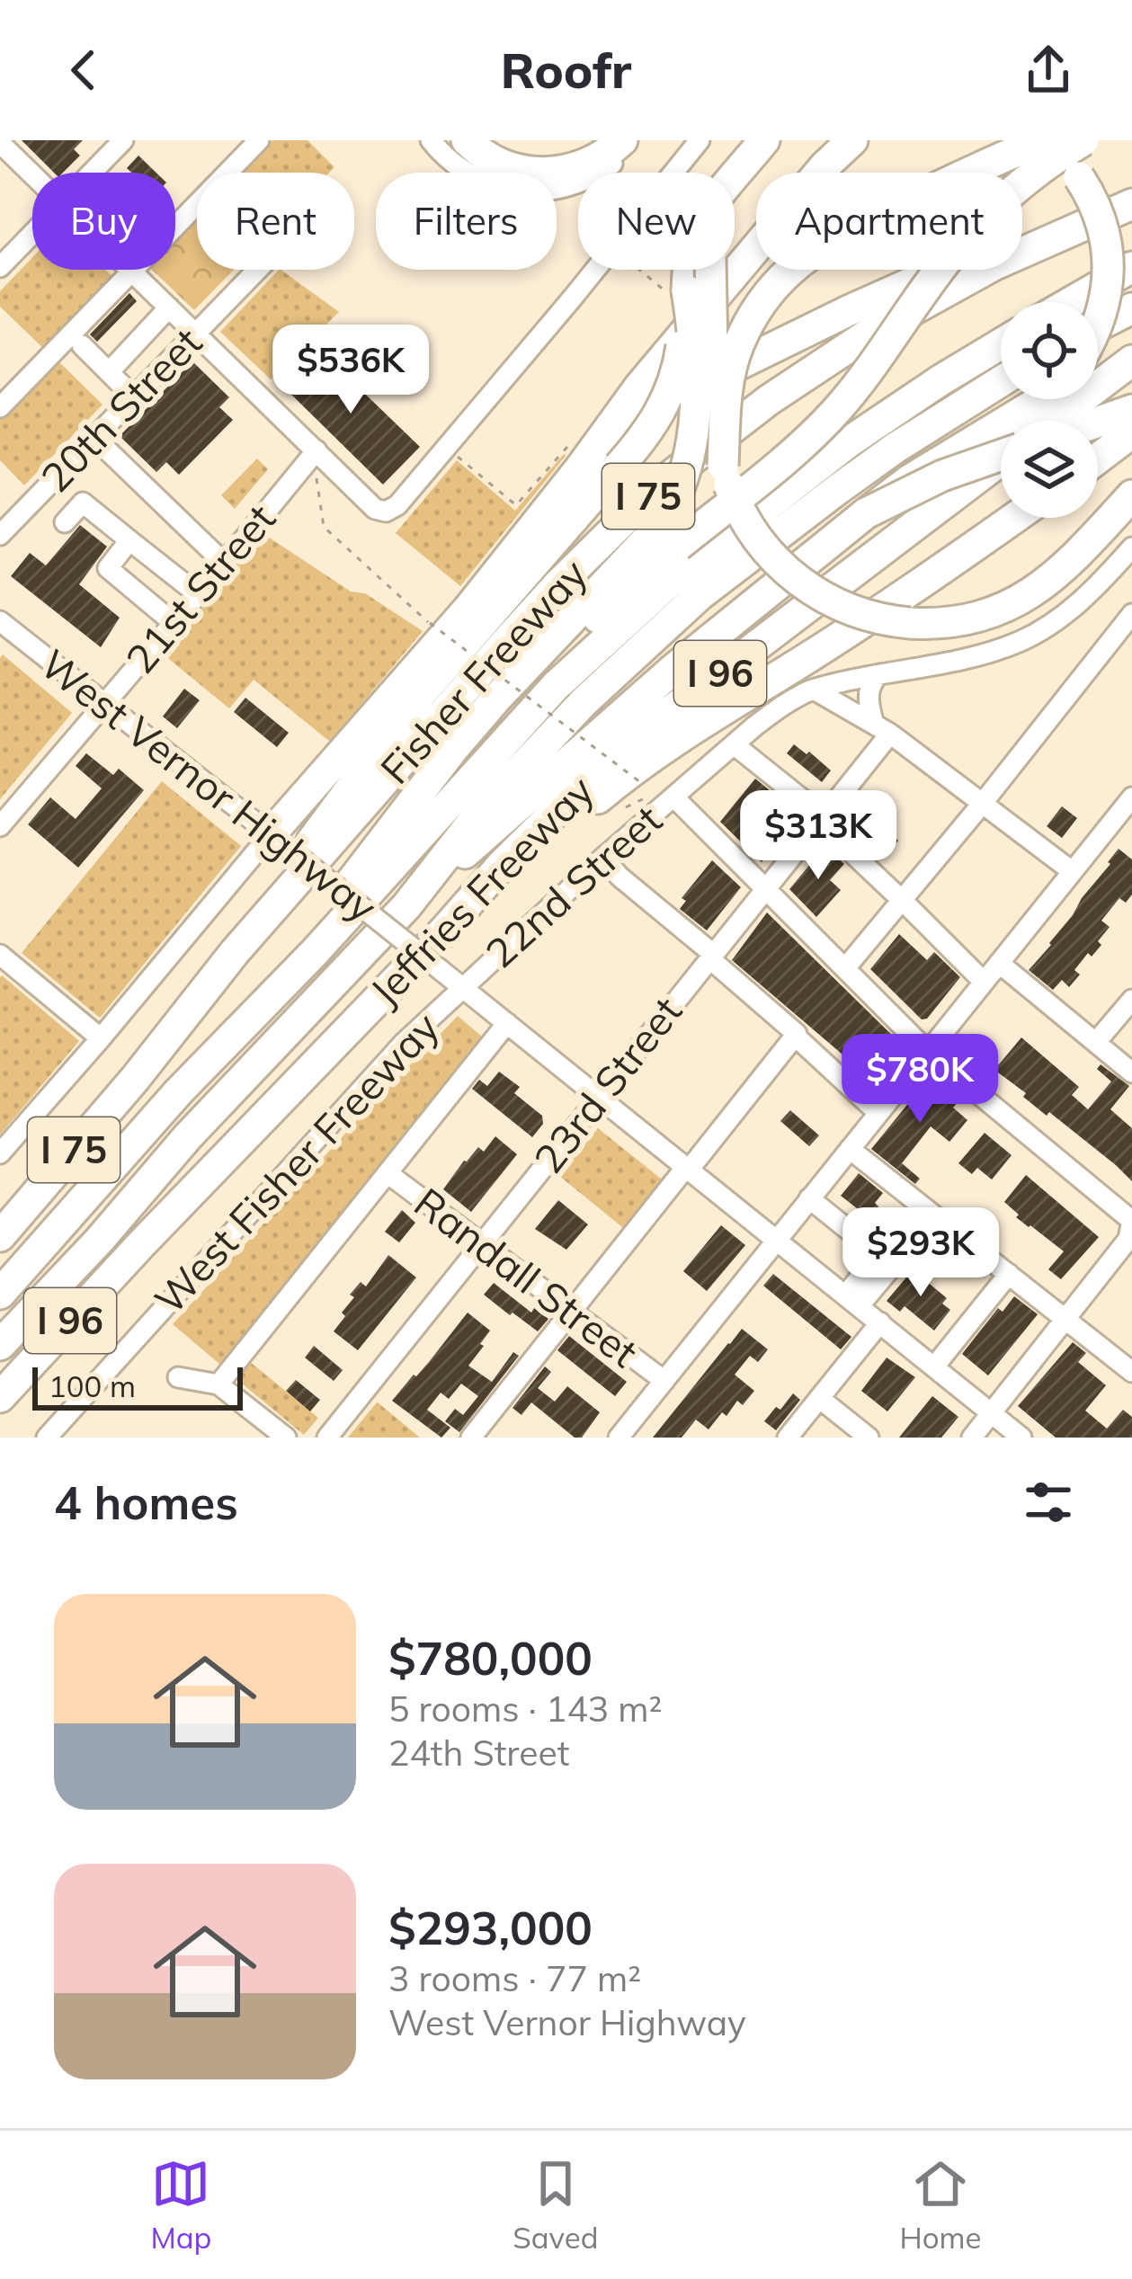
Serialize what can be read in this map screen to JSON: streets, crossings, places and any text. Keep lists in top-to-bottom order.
{
  "streets": {
    "highway": [
      "I 75",
      "Fisher Freeway",
      "I 96",
      "Jeffries Freeway"
    ],
    "street": [
      "20th Street",
      "21st Street",
      "West Vernor Highway",
      "22nd Street",
      "23rd Street",
      "West Fisher Freeway",
      "Randall Street"
    ]
  },
  "crossings": [
    ["21st Street", "West Vernor Highway"],
    ["West Vernor Highway", "22nd Street"],
    ["West Vernor Highway", "23rd Street"],
    ["West Vernor Highway", "West Fisher Freeway"],
    ["22nd Street", "West Fisher Freeway"],
    ["23rd Street", "Randall Street"]
  ],
  "scale_bar": "100 m",
  "page": {
    "header": "Roofr",
    "chip": [
      "Buy",
      "Rent",
      "Filters",
      "New",
      "Apartment"
    ],
    "price": [
      "$536K",
      "$313K",
      "$780K",
      "$293K"
    ],
    "scale": "100 m",
    "heading": "4 homes",
    "list": [
      {
        "name": "$780,000",
        "note": "5 rooms · 143 m² · 24th Street"
      },
      {
        "name": "$293,000",
        "note": "3 rooms · 77 m² · West Vernor Highway"
      }
    ],
    "tabs": ["Map", "Saved", "Home"]
  }
}
